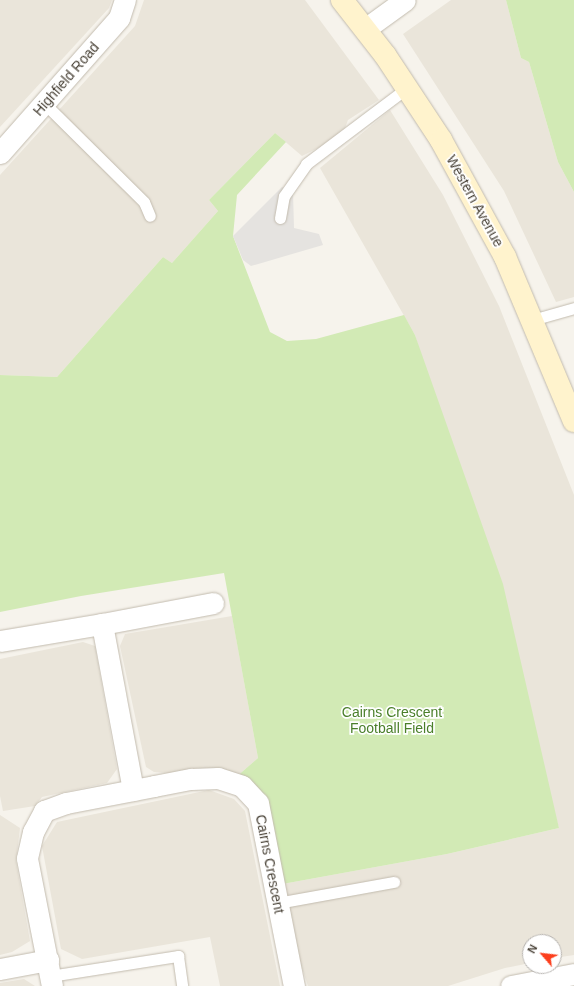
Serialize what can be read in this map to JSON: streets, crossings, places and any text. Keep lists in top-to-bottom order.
{
  "streets": {
    "street": ["Highfield Road", "Western Avenue", "Cairns Crescent"]
  },
  "parks": ["Cairns Crescent Football Field"],
  "north": "top left"
}
